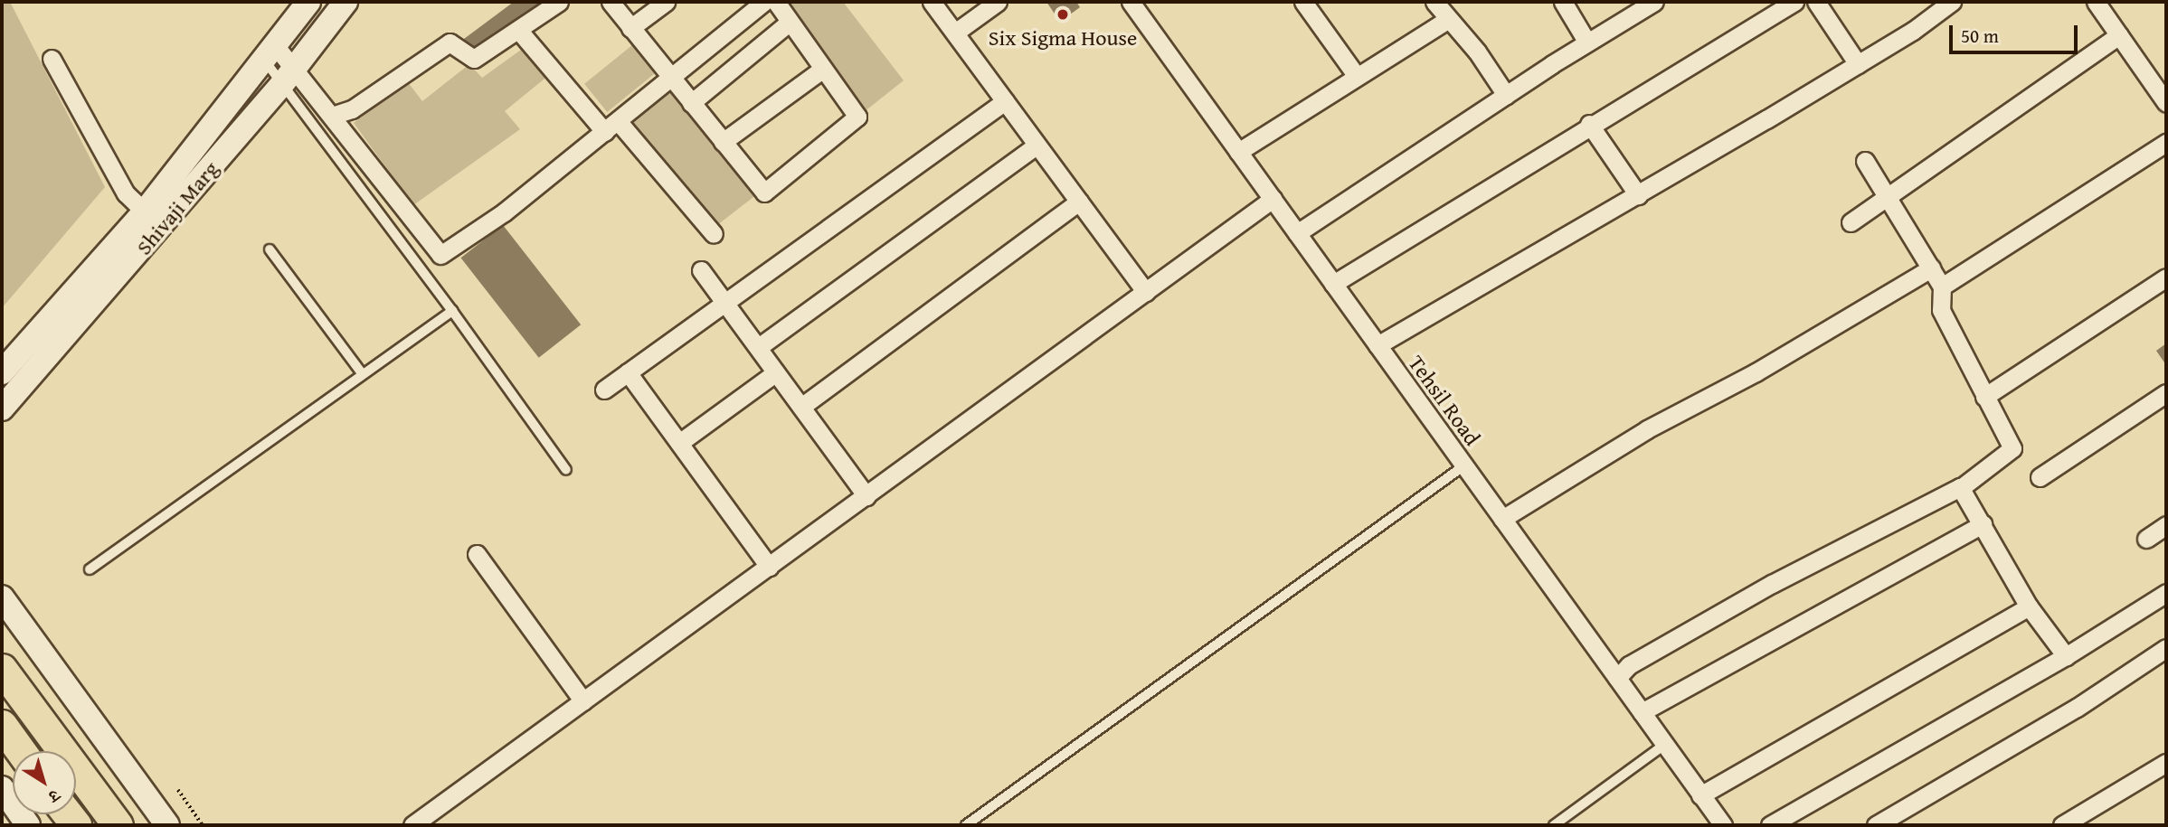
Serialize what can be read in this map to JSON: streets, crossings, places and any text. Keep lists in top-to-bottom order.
{
  "streets": {
    "main road": ["Shivaji Marg"],
    "street": ["Tehsil Road"]
  },
  "places": ["Six Sigma House"],
  "scale_bar": "50 m",
  "north": "bottom right"
}
